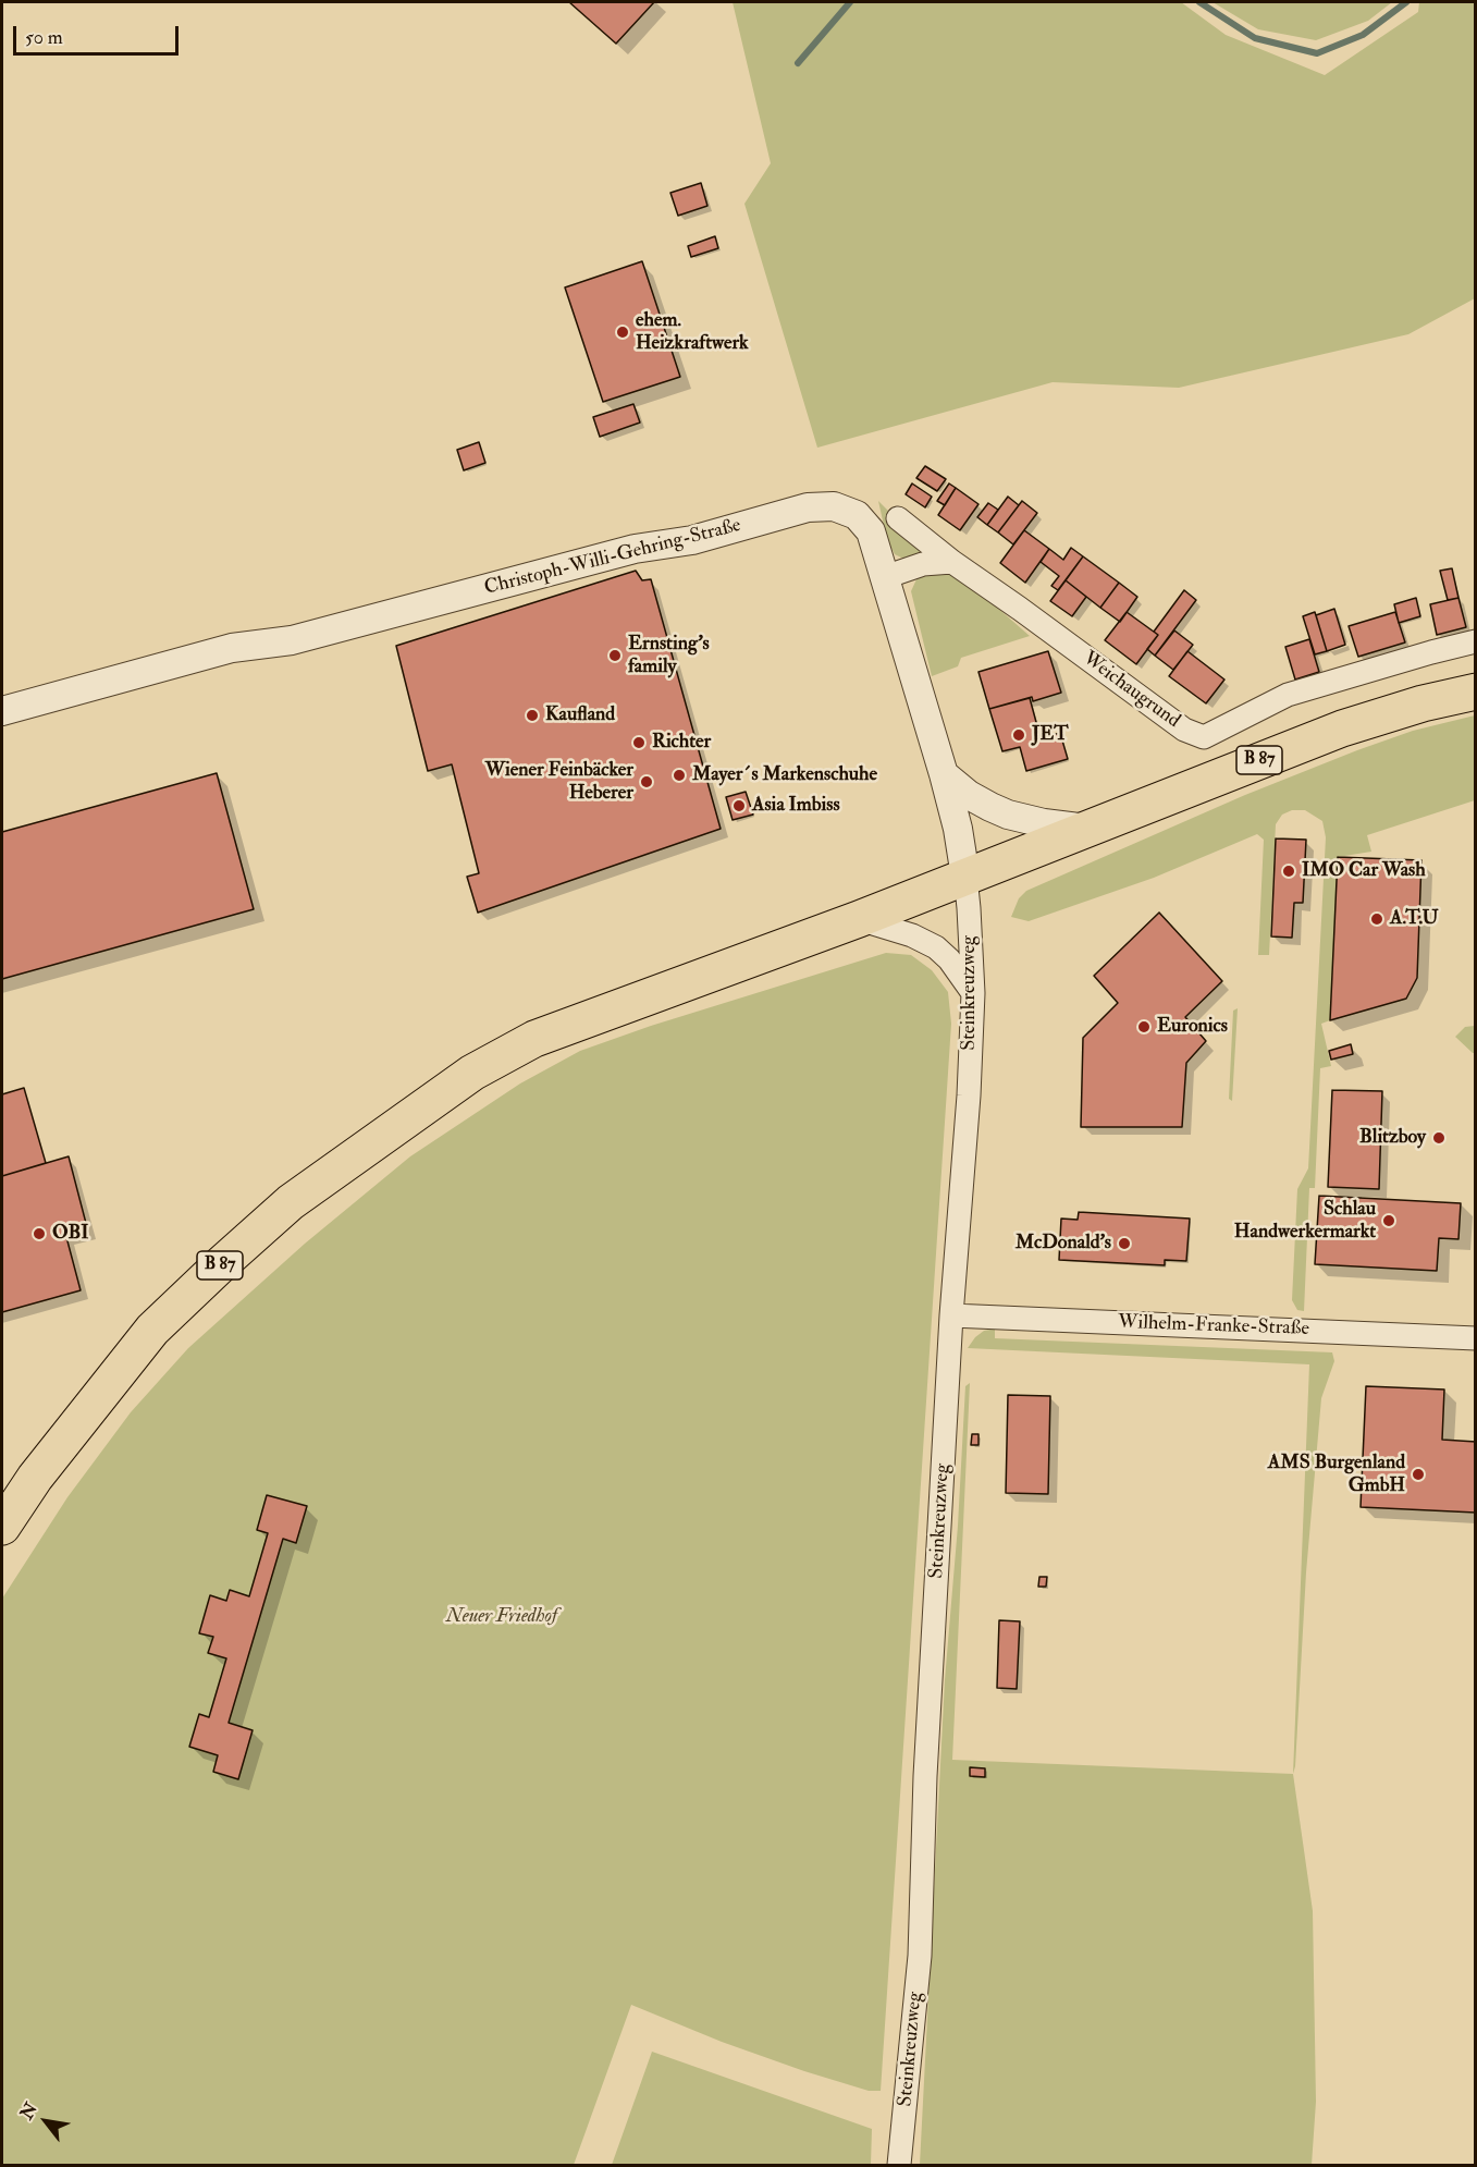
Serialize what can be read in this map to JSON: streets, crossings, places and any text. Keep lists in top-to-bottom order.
{
  "streets": {
    "main road": ["B 87"],
    "street": [
      "Christoph-Willi-Gehring-Straße",
      "Weichaugrund",
      "Steinkreuzweg",
      "Wilhelm-Franke-Straße"
    ]
  },
  "crossings": [
    ["Christoph-Willi-Gehring-Straße", "B 87"],
    ["Christoph-Willi-Gehring-Straße", "Steinkreuzweg"],
    ["B 87", "Steinkreuzweg"],
    ["Steinkreuzweg", "Wilhelm-Franke-Straße"]
  ],
  "parks": ["Neuer Friedhof"],
  "places": [
    "ehem. Heizkraftwerk",
    "Ernsting's family",
    "Kaufland",
    "JET",
    "Richter",
    "Mayer´s Markenschuhe",
    "Wiener Feinbäcker Heberer",
    "Asia Imbiss",
    "IMO Car Wash",
    "A.T.U",
    "Euronics",
    "Blitzboy",
    "Schlau Handwerkermarkt",
    "OBI",
    "McDonald's",
    "AMS Burgenland GmbH"
  ],
  "scale_bar": "50 m",
  "north": "top left"
}
